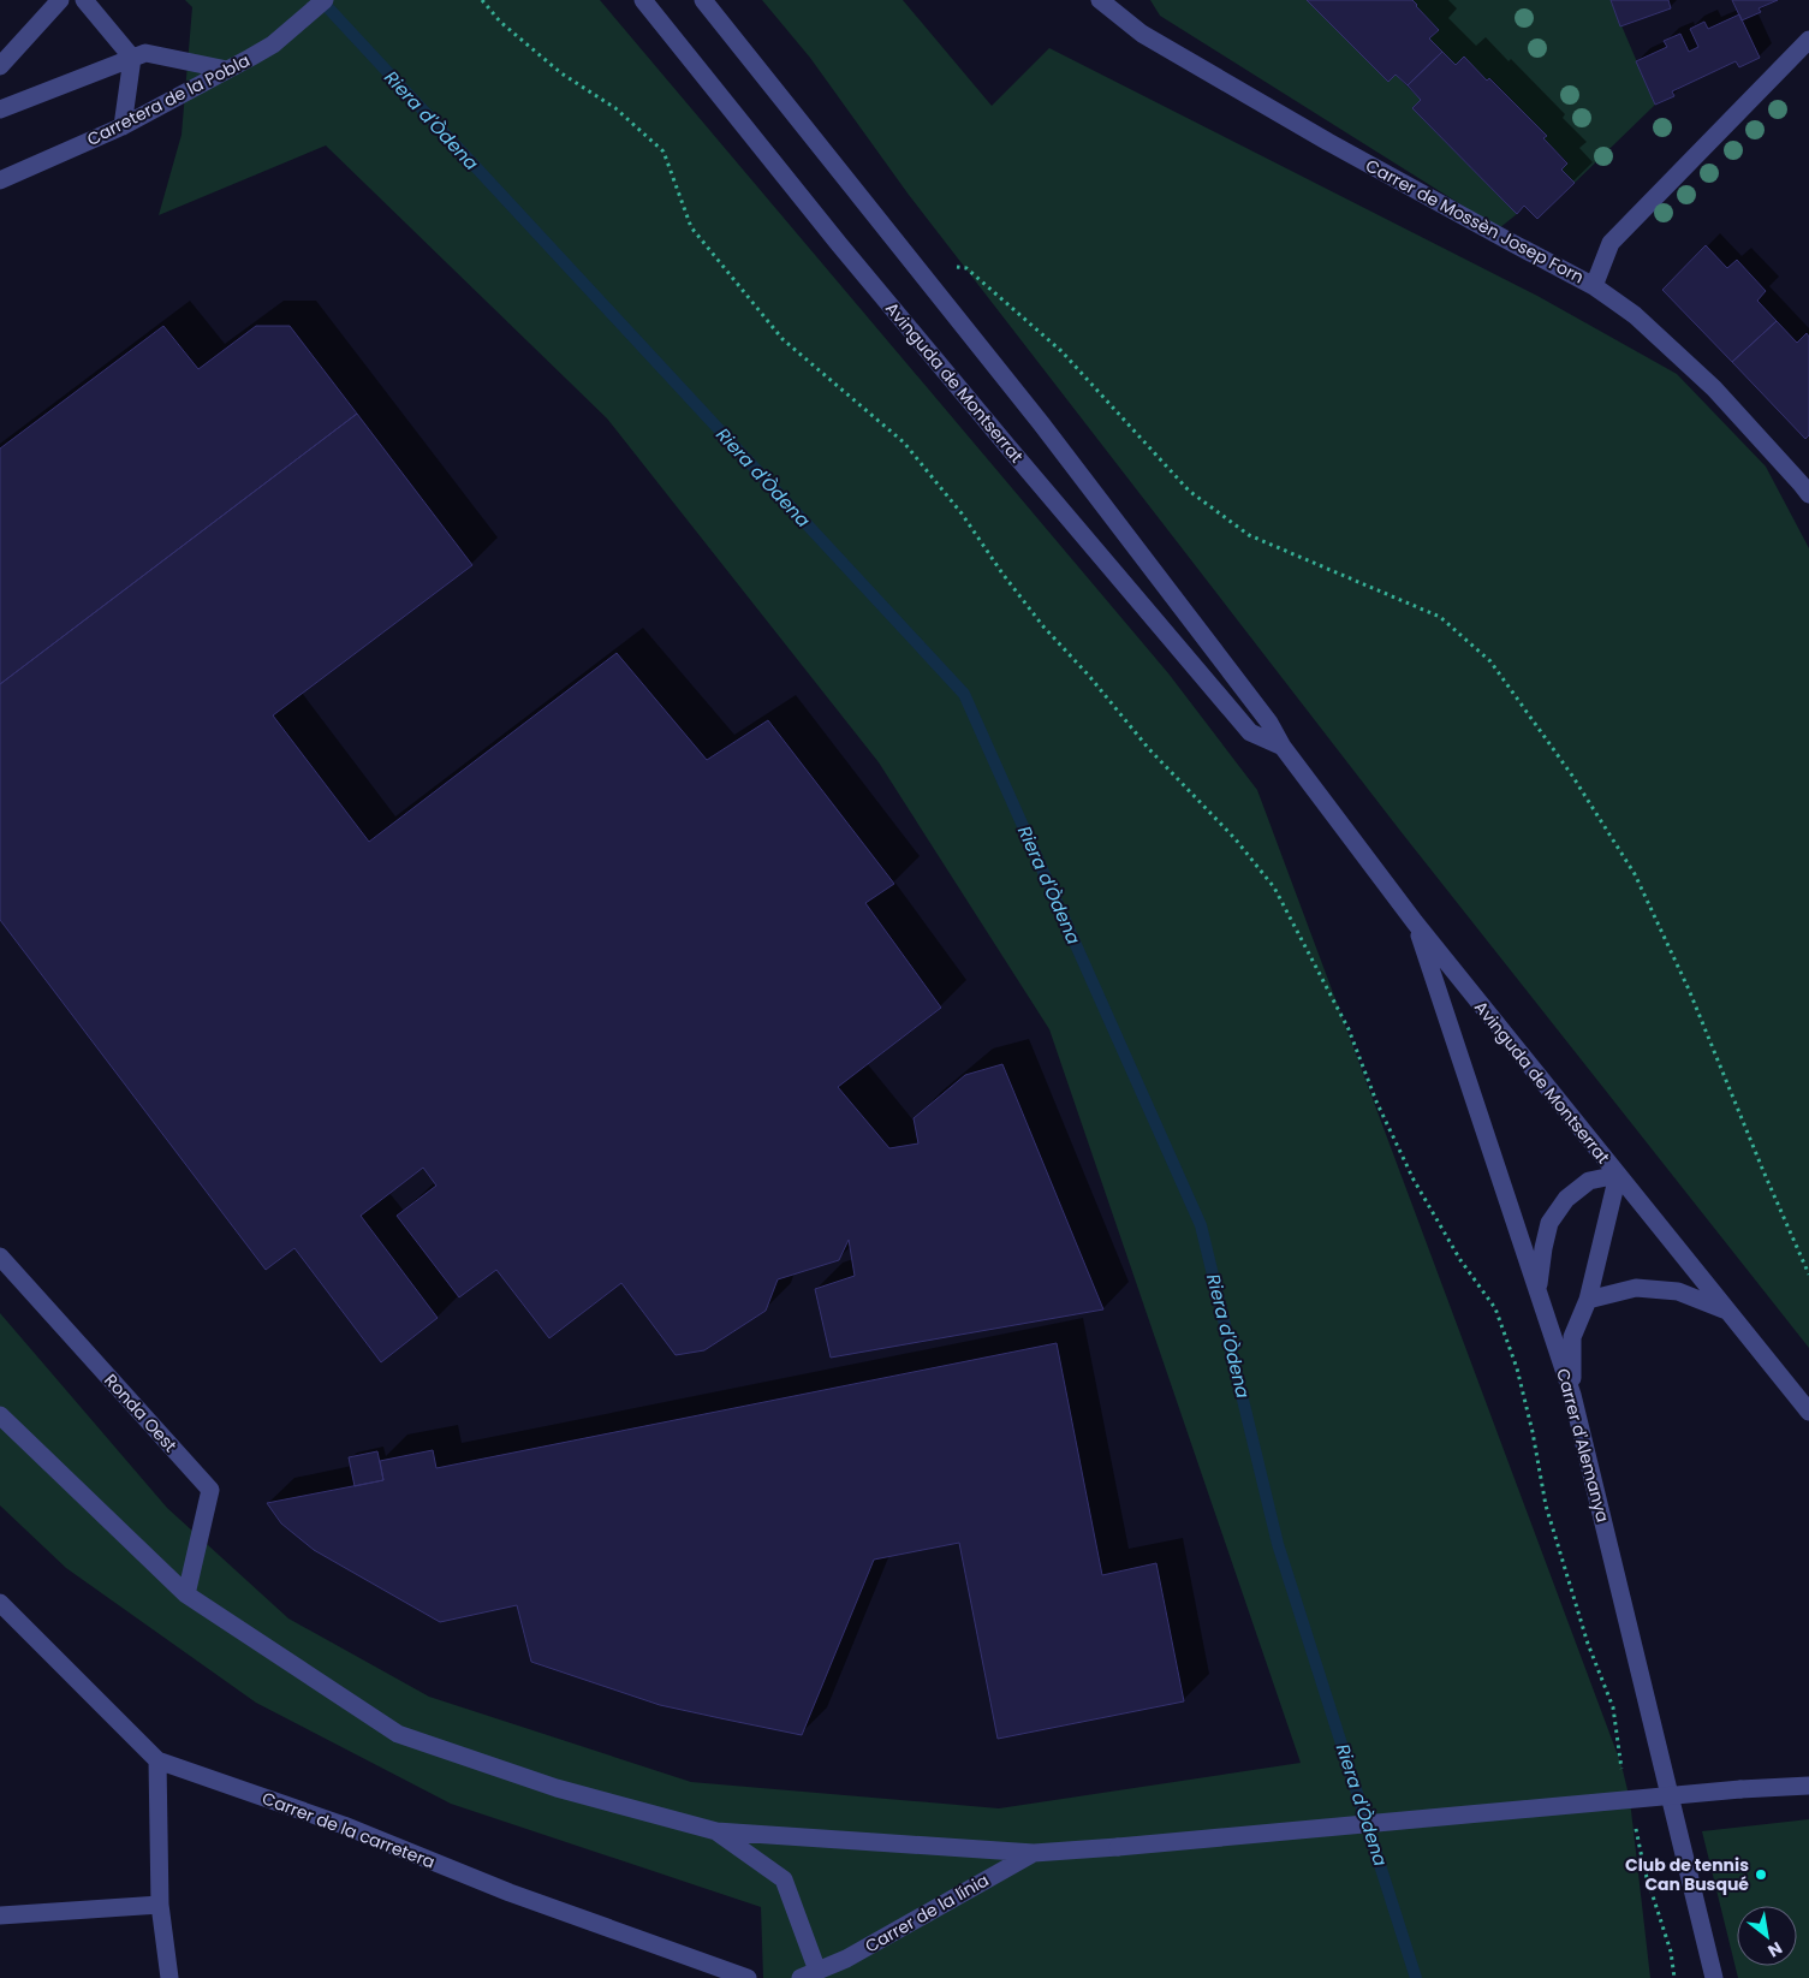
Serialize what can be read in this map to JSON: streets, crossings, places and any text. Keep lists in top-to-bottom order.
{
  "streets": {
    "street": [
      "Carretera de la Pobla",
      "Carrer de Mossèn Josep Forn",
      "Avinguda de Montserrat",
      "Ronda Oest",
      "Carrer d'Alemanya",
      "Carrer de la carretera",
      "Carrer de la línia"
    ]
  },
  "crossings": [
    ["Avinguda de Montserrat", "Carrer d'Alemanya"]
  ],
  "water": ["Riera d'Òdena"],
  "places": ["Club de tennis Can Busqué"],
  "north": "bottom right"
}
